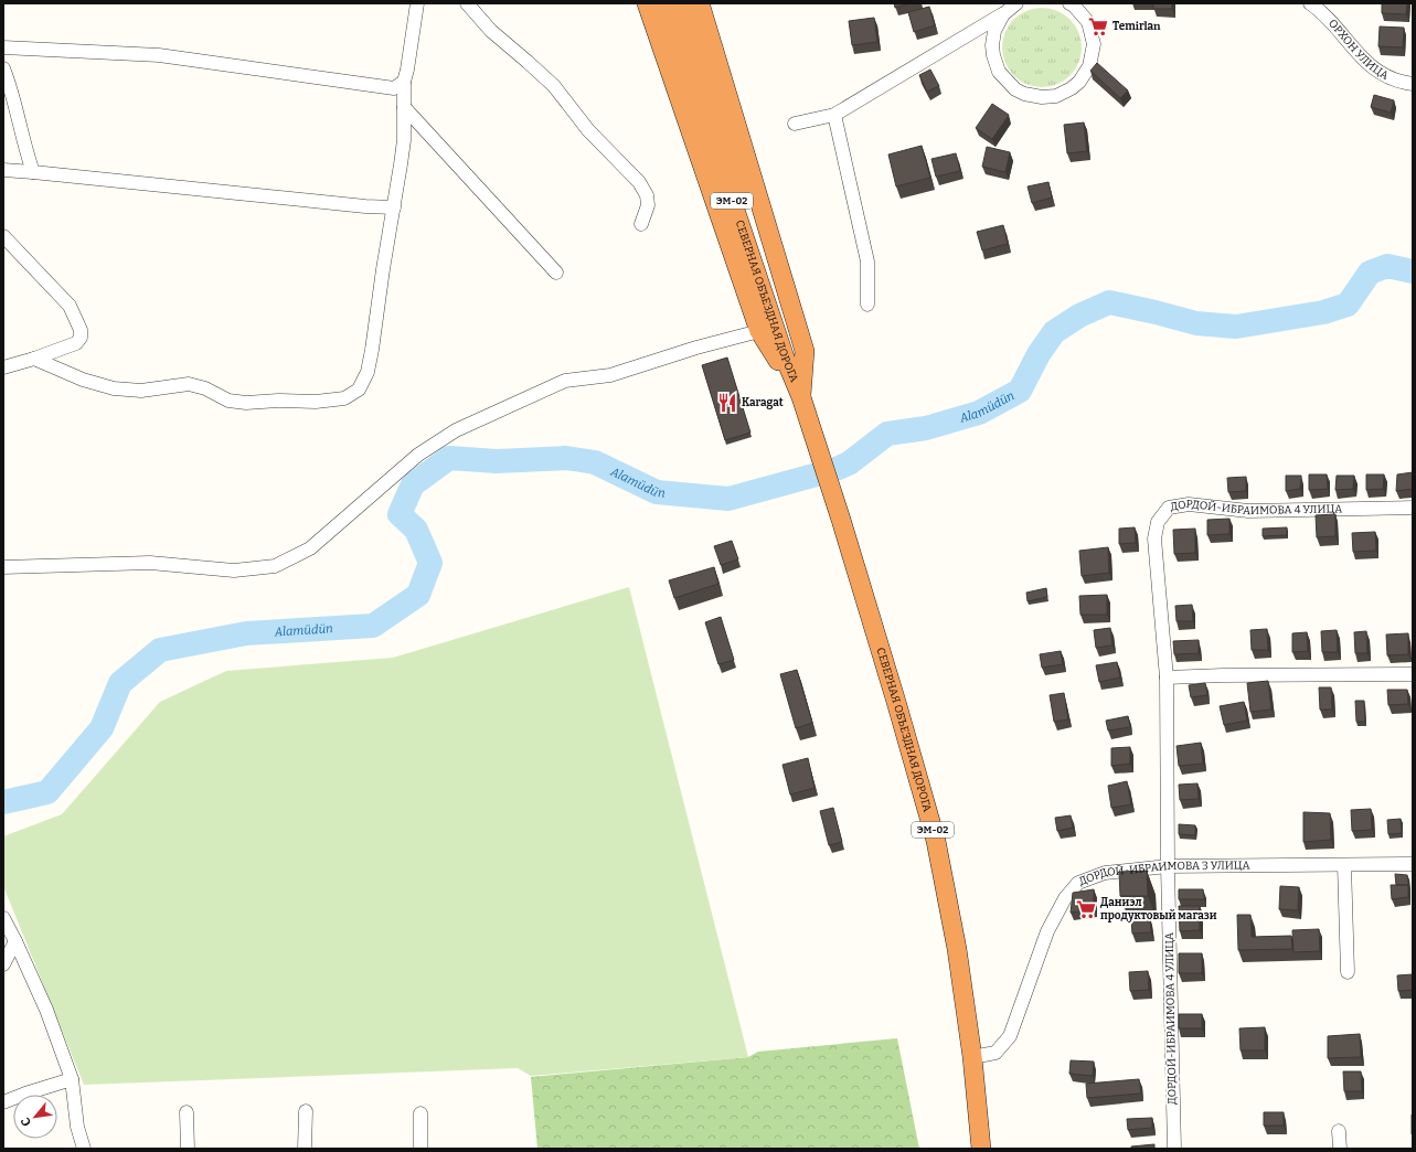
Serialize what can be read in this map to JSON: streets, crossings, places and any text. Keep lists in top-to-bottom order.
{
  "streets": {
    "highway": ["ЭМ-02", "СЕВЕРНАЯ ОБЪЕЗДНАЯ ДОРОГА"],
    "street": ["ОРХОН УЛИЦА", "ДОРДОЙ-ИБРАИМОВА 4 УЛИЦА", "ДОРДОЙ-ИБРАИМОВА 3 УЛИЦА"]
  },
  "crossings": [
    ["СЕВЕРНАЯ ОБЪЕЗДНАЯ ДОРОГА", "ДОРДОЙ-ИБРАИМОВА 3 УЛИЦА"],
    ["ДОРДОЙ-ИБРАИМОВА 4 УЛИЦА", "ДОРДОЙ-ИБРАИМОВА 3 УЛИЦА"]
  ],
  "water": ["Alamüdün"],
  "places": {
    "supermarket": ["Temirlan", "Даниэл продуктовый магази"],
    "restaurant": ["Karagat"]
  },
  "north": "bottom left"
}
